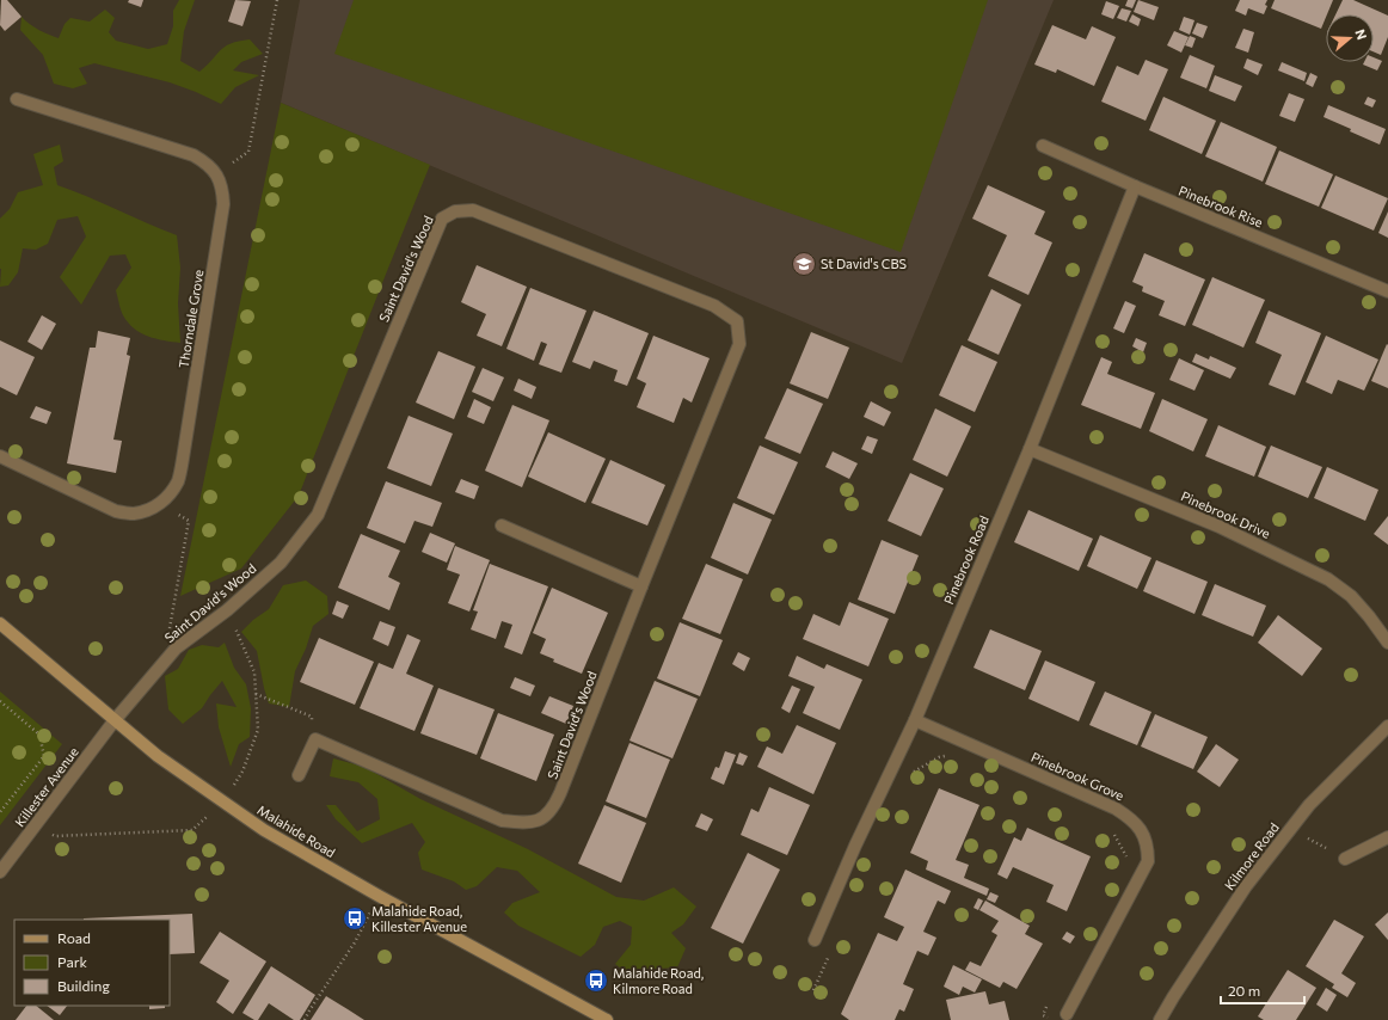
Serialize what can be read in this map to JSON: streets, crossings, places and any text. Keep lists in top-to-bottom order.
{
  "streets": {
    "main road": ["Malahide Road"],
    "street": [
      "Pinebrook Rise",
      "Saint David's Wood",
      "Thorndale Grove",
      "Pinebrook Drive",
      "Pinebrook Road",
      "Pinebrook Grove",
      "Killester Avenue",
      "Kilmore Road"
    ]
  },
  "crossings": [
    ["Pinebrook Rise", "Pinebrook Road"],
    ["Saint David's Wood", "Killester Avenue"],
    ["Saint David's Wood", "Malahide Road"],
    ["Pinebrook Drive", "Pinebrook Road"],
    ["Pinebrook Road", "Pinebrook Grove"],
    ["Killester Avenue", "Malahide Road"]
  ],
  "places": {
    "school or university": ["St David's CBS"],
    "bus stop": ["Malahide Road, Killester Avenue", "Malahide Road, Kilmore Road"]
  },
  "legend": ["Road", "Park", "Building"],
  "scale_bar": "20 m",
  "north": "right"
}
